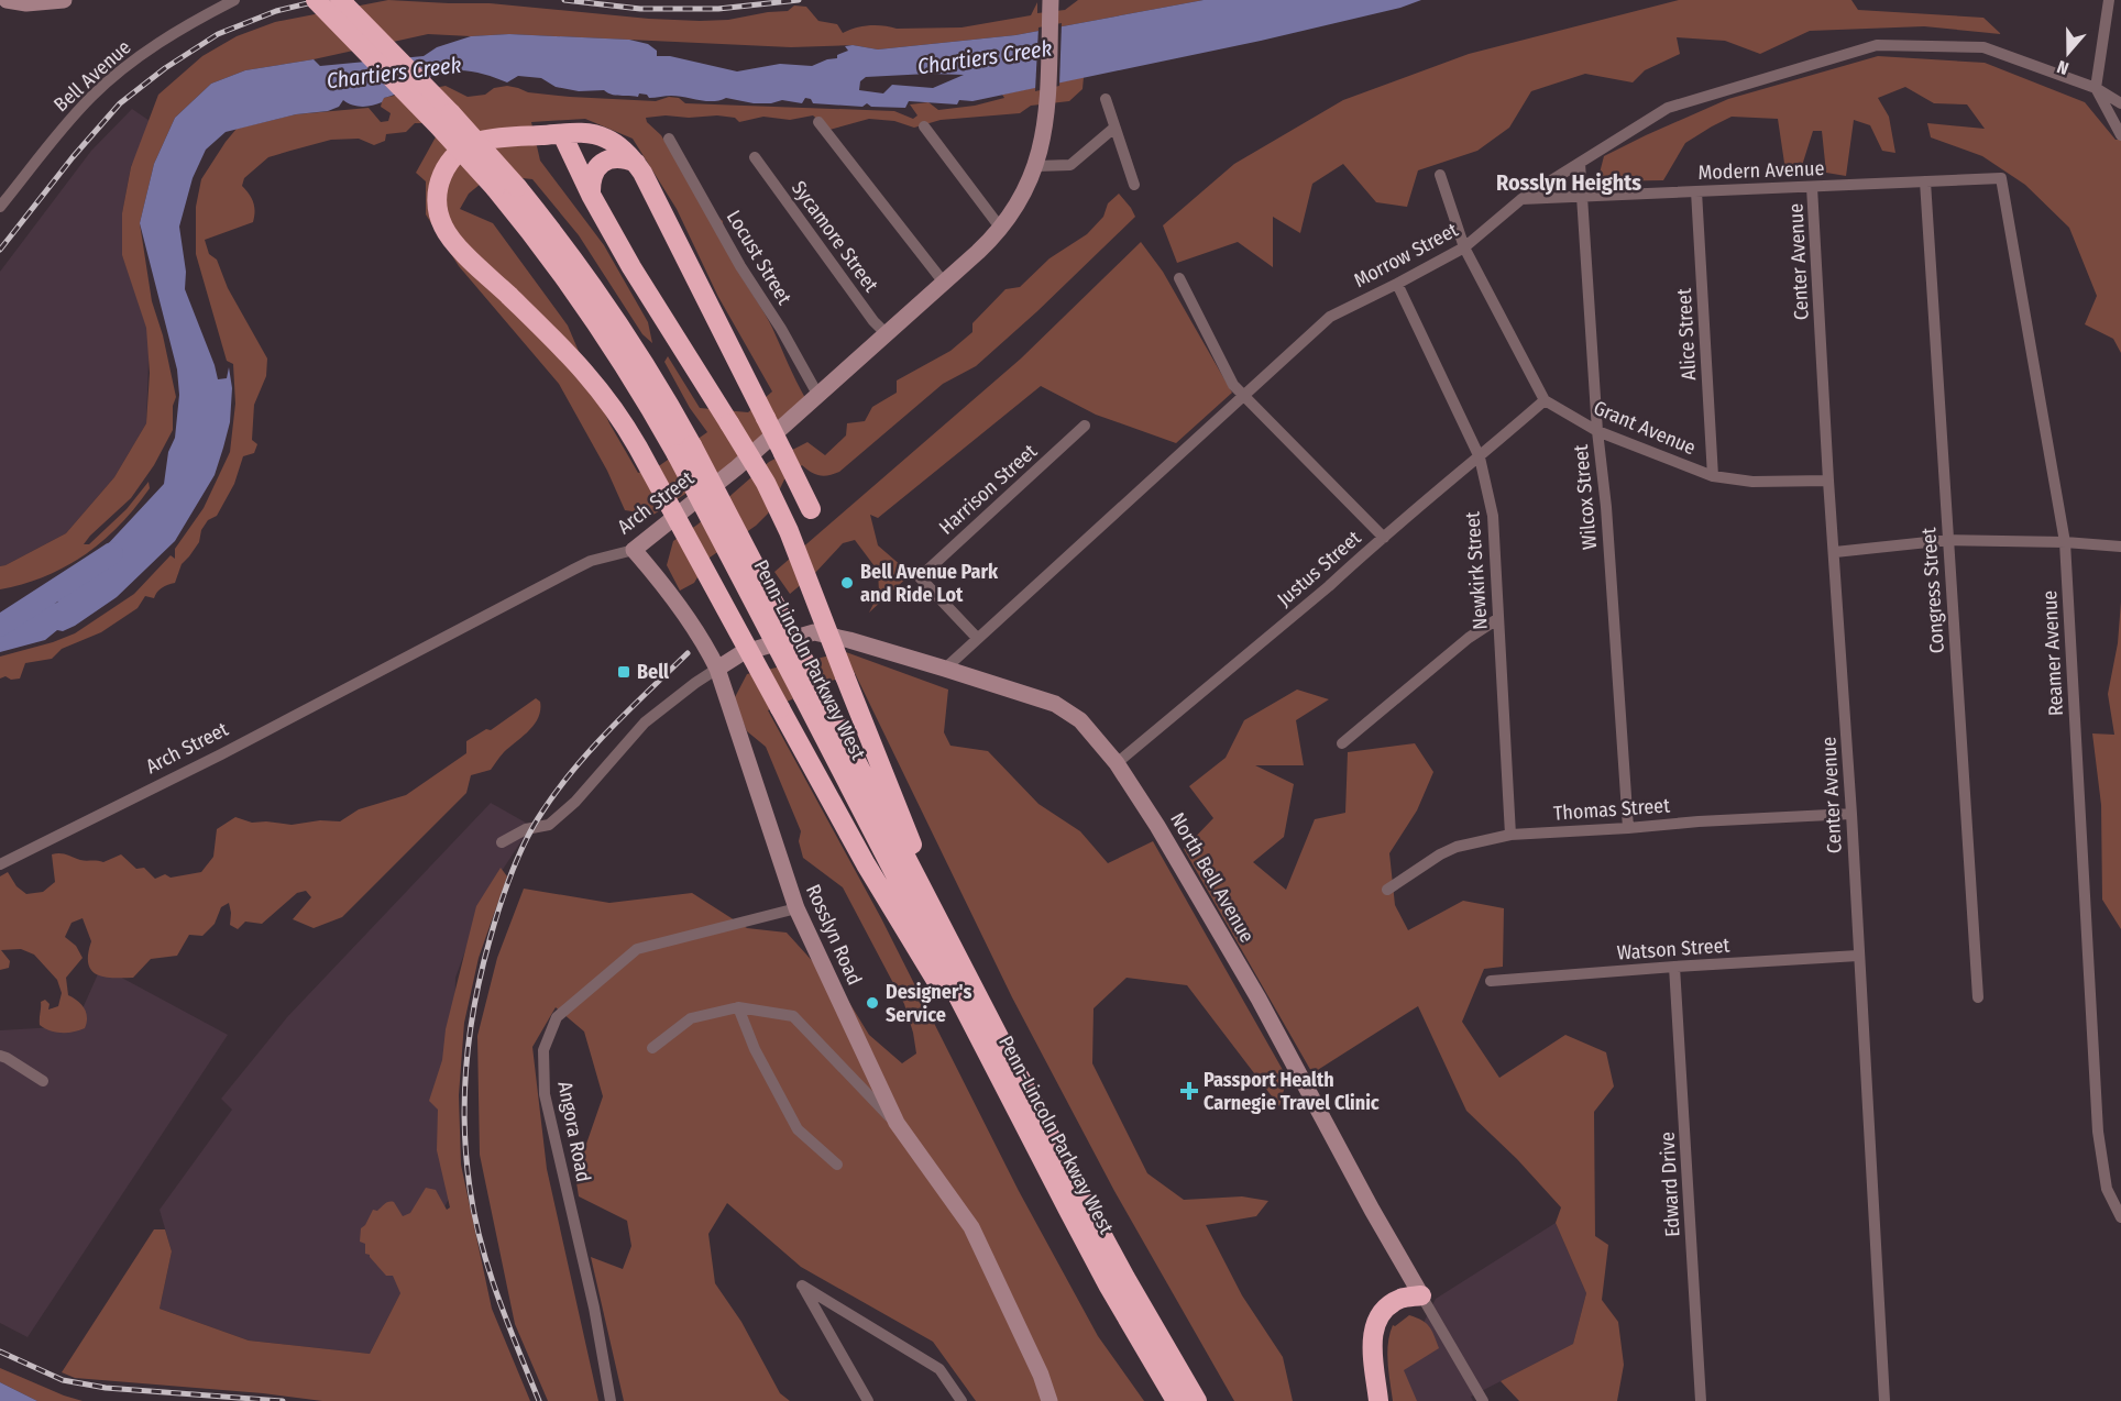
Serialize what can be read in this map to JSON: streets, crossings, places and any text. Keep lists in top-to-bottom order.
{
  "streets": {
    "highway": ["Penn-Lincoln Parkway West"],
    "street": [
      "Bell Avenue",
      "Modern Avenue",
      "Sycamore Street",
      "Morrow Street",
      "Locust Street",
      "Center Avenue",
      "Alice Street",
      "Grant Avenue",
      "Harrison Street",
      "Wilcox Street",
      "Arch Street",
      "Justus Street",
      "Newkirk Street",
      "Congress Street",
      "Reamer Avenue",
      "Thomas Street",
      "North Bell Avenue",
      "Rosslyn Road",
      "Watson Street",
      "Angora Road",
      "Edward Drive"
    ]
  },
  "crossings": [
    ["Modern Avenue", "Morrow Street"],
    ["Modern Avenue", "Center Avenue"],
    ["Modern Avenue", "Alice Street"],
    ["Modern Avenue", "Wilcox Street"],
    ["Modern Avenue", "Congress Street"],
    ["Modern Avenue", "Reamer Avenue"],
    ["Sycamore Street", "Arch Street"],
    ["Morrow Street", "Harrison Street"],
    ["Morrow Street", "Wilcox Street"],
    ["Morrow Street", "Newkirk Street"],
    ["Morrow Street", "North Bell Avenue"],
    ["Locust Street", "Arch Street"],
    ["Center Avenue", "Grant Avenue"],
    ["Center Avenue", "Thomas Street"],
    ["Center Avenue", "Watson Street"],
    ["Alice Street", "Grant Avenue"],
    ["Grant Avenue", "Wilcox Street"],
    ["Grant Avenue", "Justus Street"],
    ["Wilcox Street", "Thomas Street"],
    ["Arch Street", "Rosslyn Road"],
    ["Justus Street", "Newkirk Street"],
    ["Justus Street", "North Bell Avenue"],
    ["Newkirk Street", "Thomas Street"],
    ["North Bell Avenue", "Rosslyn Road"],
    ["Rosslyn Road", "Angora Road"],
    ["Watson Street", "Edward Drive"]
  ],
  "districts": ["Rosslyn Heights"],
  "water": ["Chartiers Creek"],
  "places": {
    "other": ["Bell Avenue Park and Ride Lot", "Designer's Service"],
    "transit": ["Bell"],
    "health": ["Passport Health Carnegie Travel Clinic"]
  },
  "north": "bottom"
}
